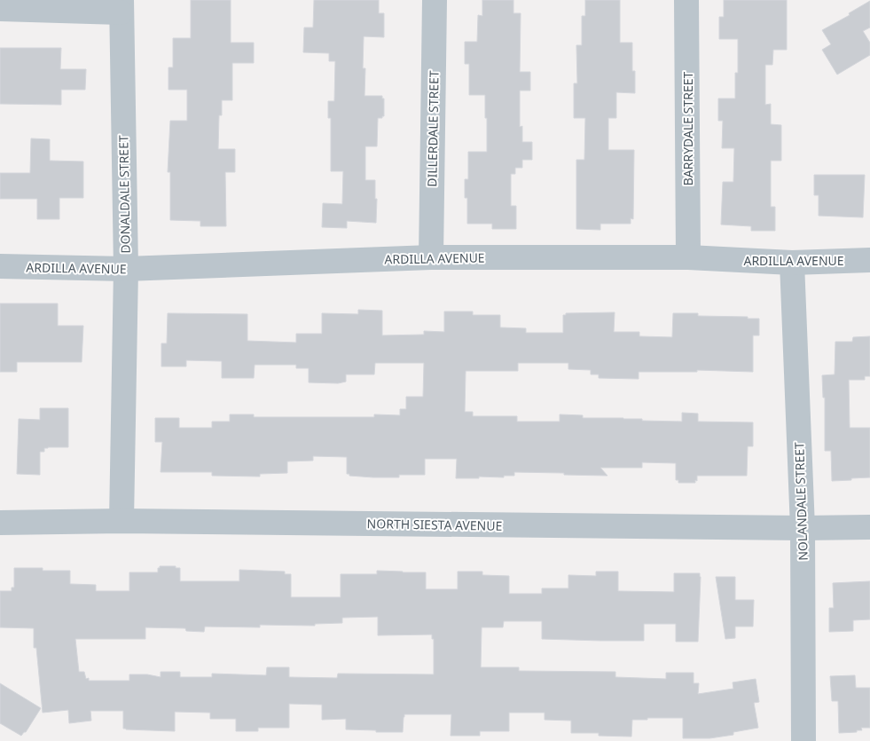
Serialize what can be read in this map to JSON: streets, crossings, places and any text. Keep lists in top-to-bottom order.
{
  "streets": {
    "street": [
      "DILLERDALE STREET",
      "BARRYDALE STREET",
      "DONALDALE STREET",
      "ARDILLA AVENUE",
      "NOLANDALE STREET",
      "NORTH SIESTA AVENUE"
    ]
  },
  "crossings": [
    ["DILLERDALE STREET", "ARDILLA AVENUE"],
    ["BARRYDALE STREET", "ARDILLA AVENUE"],
    ["DONALDALE STREET", "ARDILLA AVENUE"],
    ["DONALDALE STREET", "NORTH SIESTA AVENUE"],
    ["ARDILLA AVENUE", "NOLANDALE STREET"],
    ["NOLANDALE STREET", "NORTH SIESTA AVENUE"]
  ]
}
